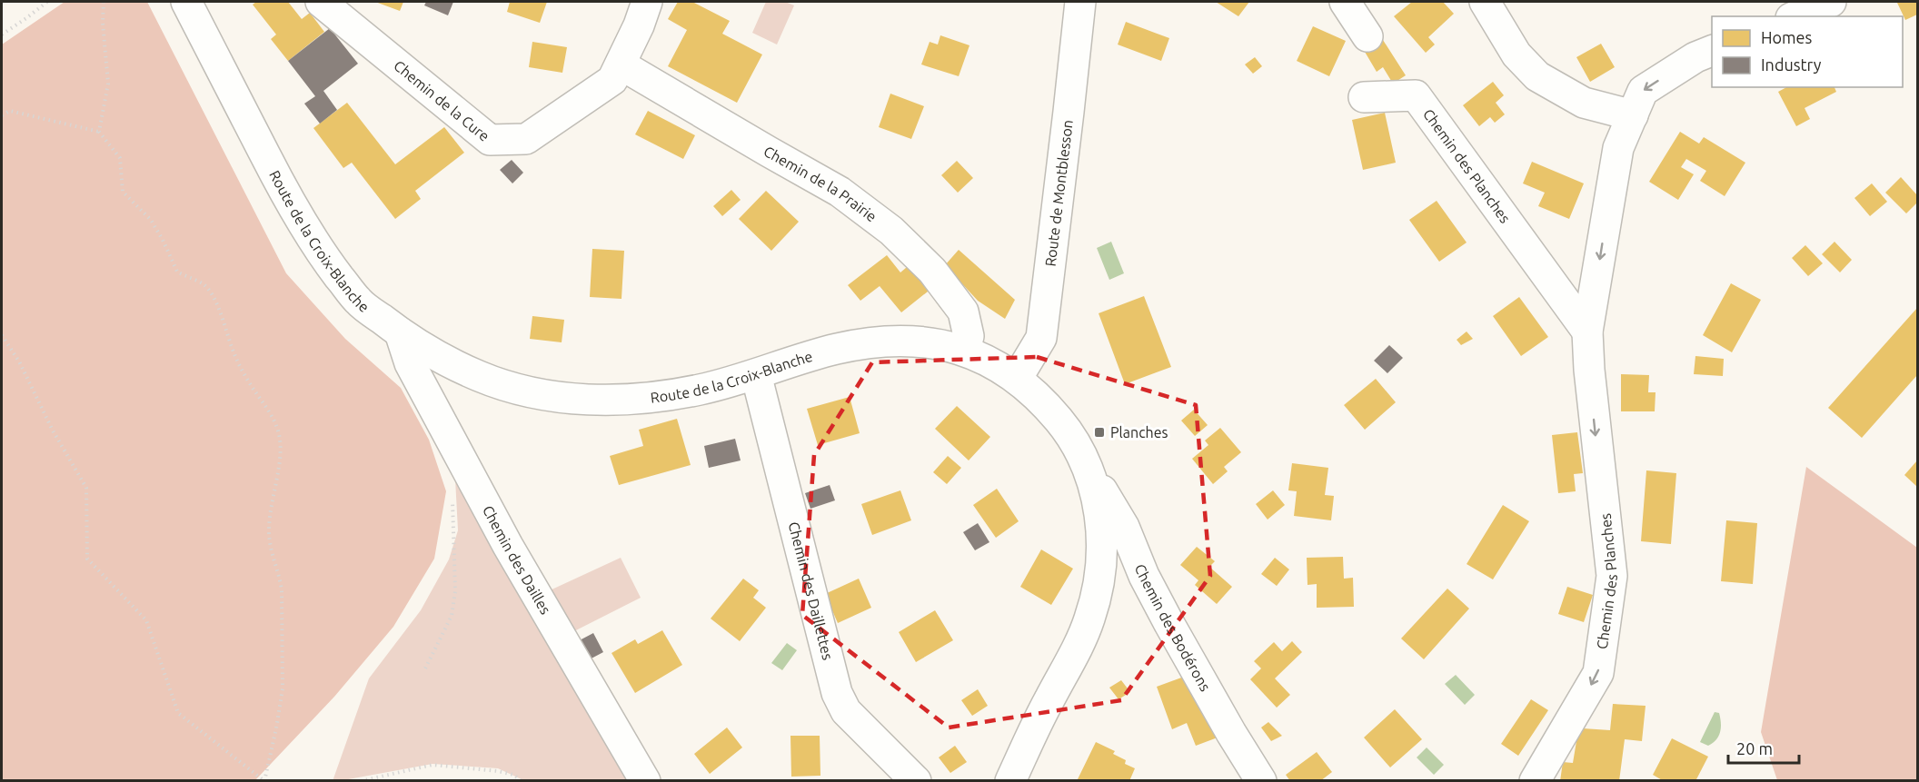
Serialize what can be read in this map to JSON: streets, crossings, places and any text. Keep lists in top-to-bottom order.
{
  "streets": {
    "street": [
      "Chemin de la Cure",
      "Chemin des Planches",
      "Chemin de la Prairie",
      "Route de Montblesson",
      "Route de la Croix-Blanche",
      "Chemin des Dailles",
      "Chemin des Daillettes",
      "Chemin des Bodérons"
    ]
  },
  "crossings": [
    ["Chemin de la Cure", "Chemin de la Prairie"],
    ["Chemin de la Prairie", "Route de la Croix-Blanche"],
    ["Route de Montblesson", "Route de la Croix-Blanche"],
    ["Route de la Croix-Blanche", "Chemin des Dailles"],
    ["Route de la Croix-Blanche", "Chemin des Daillettes"],
    ["Route de la Croix-Blanche", "Chemin des Bodérons"]
  ],
  "one_way": ["Chemin des Planches"],
  "places": {
    "transit": ["Planches"]
  },
  "legend": ["Homes", "Industry"],
  "scale_bar": "20 m"
}
